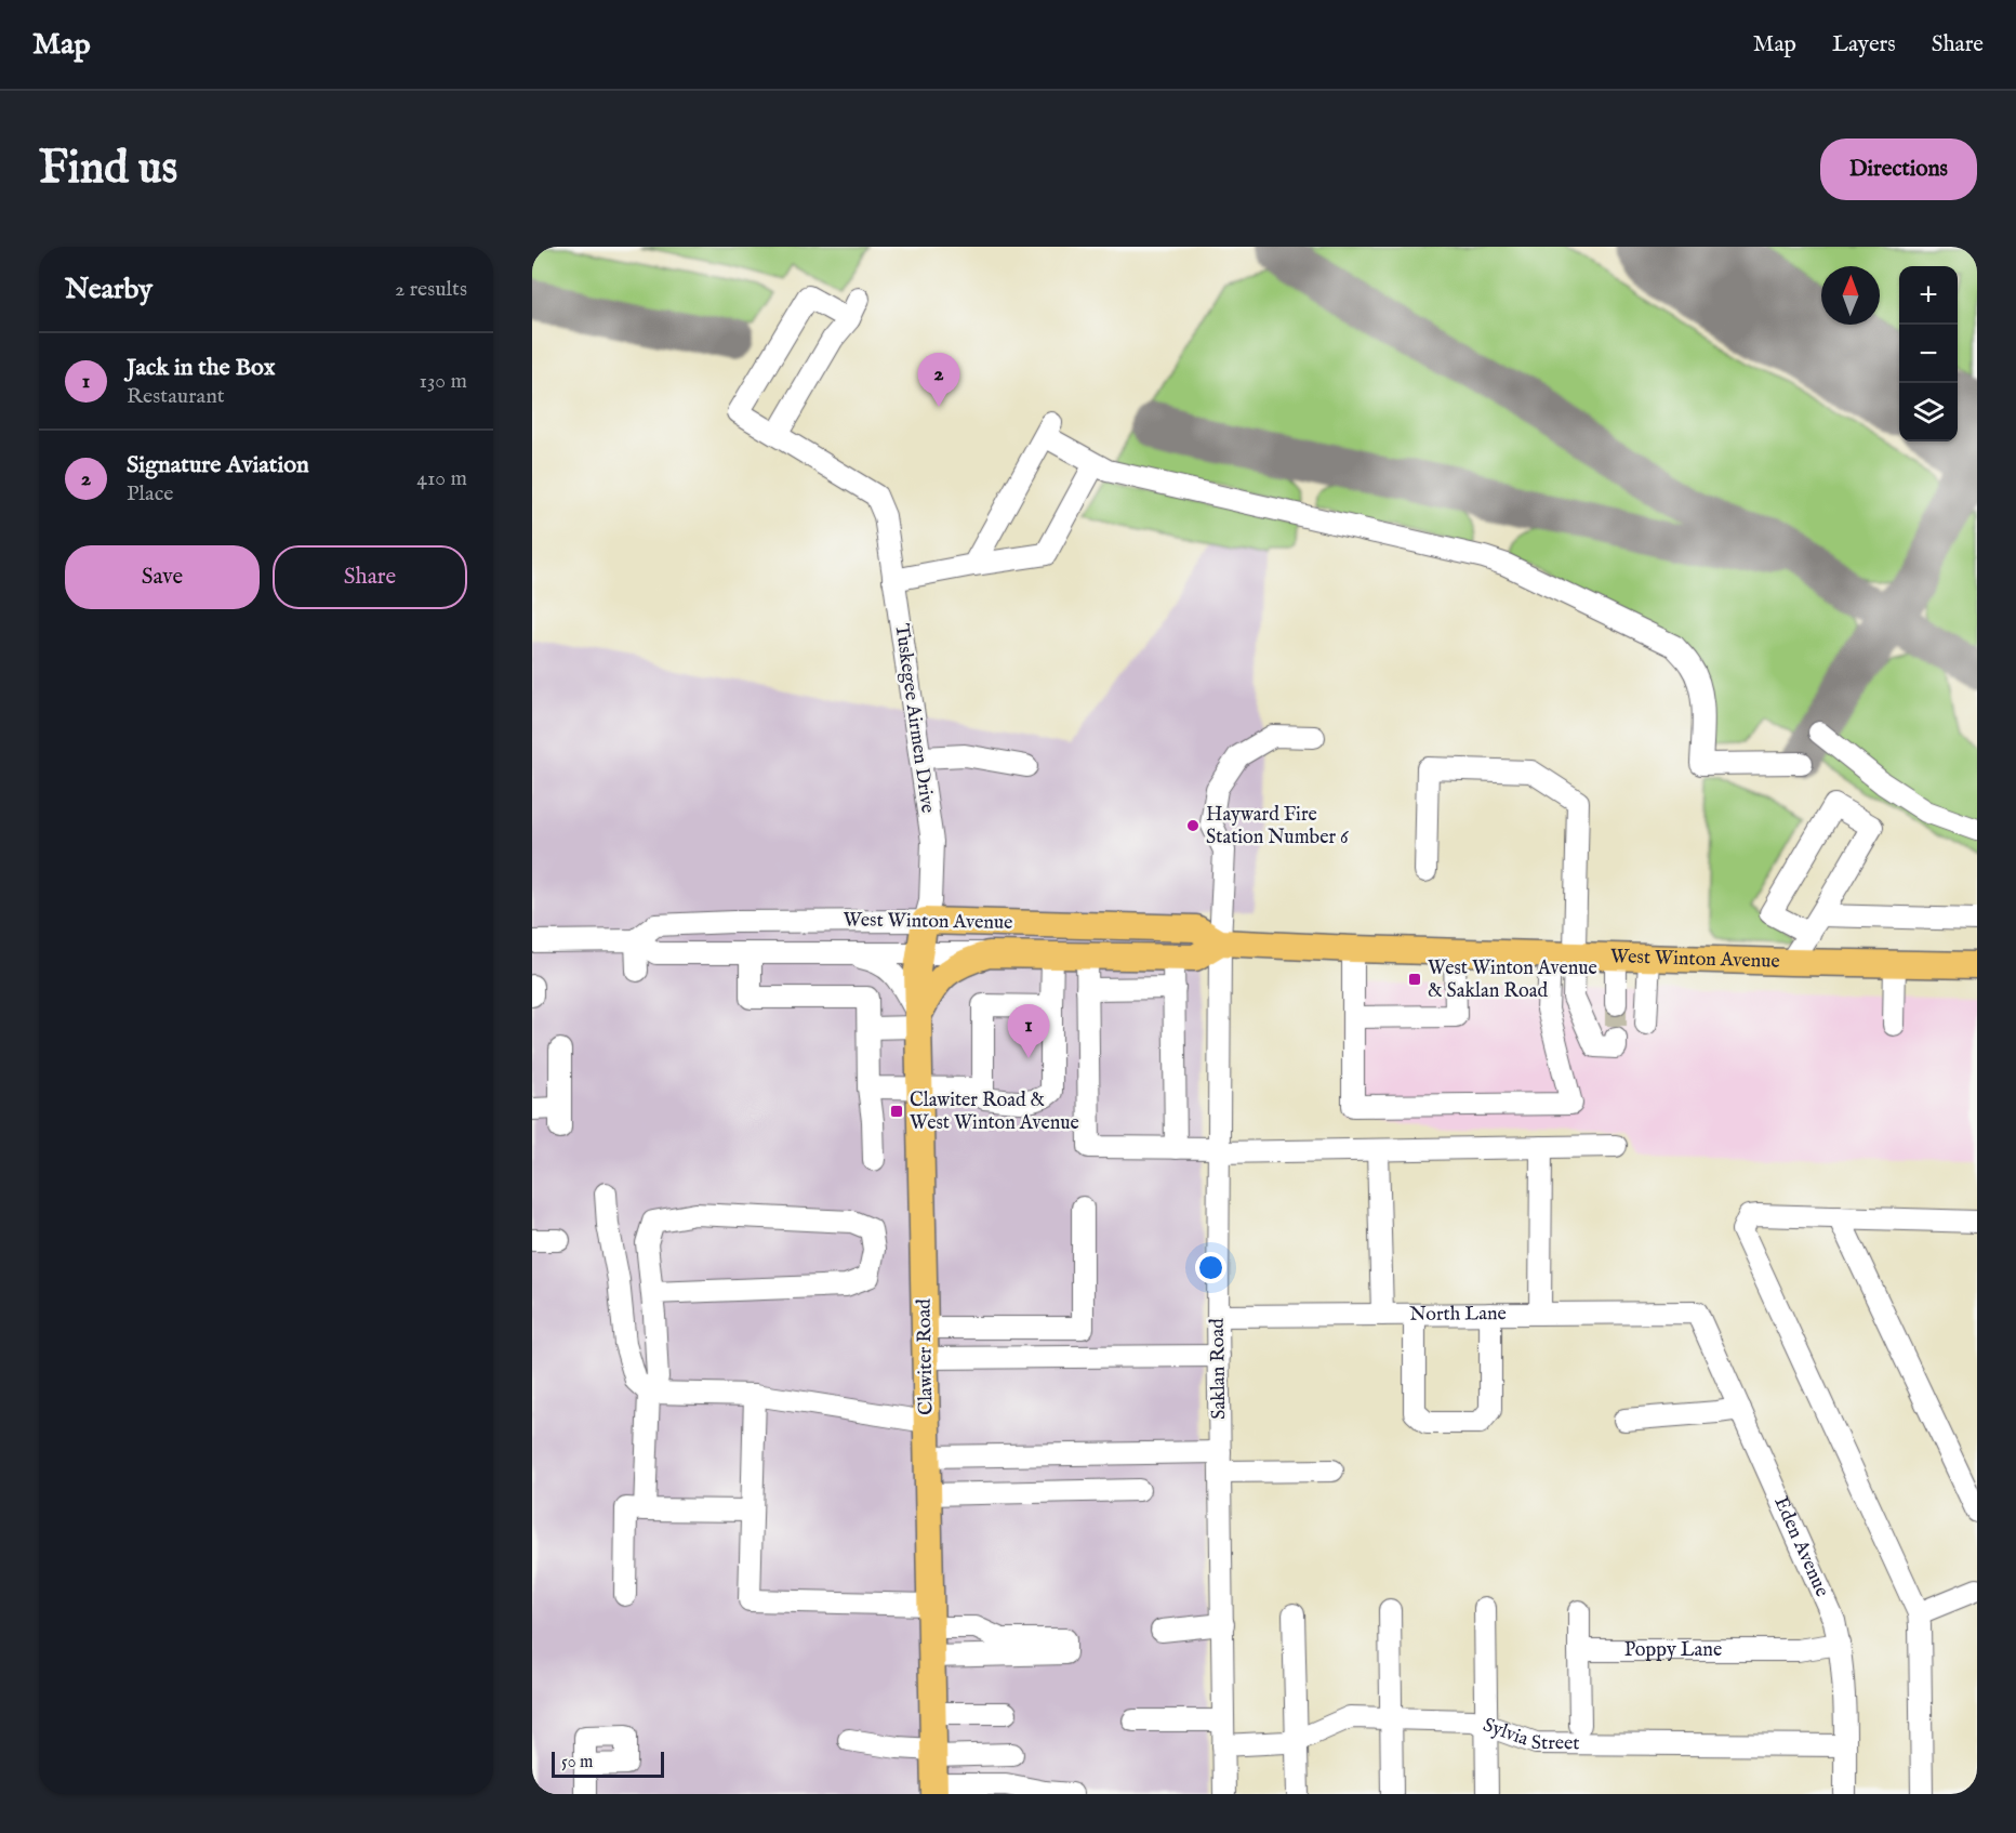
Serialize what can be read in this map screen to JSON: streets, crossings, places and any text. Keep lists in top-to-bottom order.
{
  "streets": {
    "main road": ["West Winton Avenue", "Clawiter Road"],
    "street": [
      "Tuskegee Airmen Drive",
      "North Lane",
      "Saklan Road",
      "Eden Avenue",
      "Poppy Lane",
      "Sylvia Street"
    ]
  },
  "crossings": [
    ["Tuskegee Airmen Drive", "West Winton Avenue"],
    ["Tuskegee Airmen Drive", "Clawiter Road"],
    ["West Winton Avenue", "Clawiter Road"],
    ["West Winton Avenue", "Saklan Road"],
    ["North Lane", "Saklan Road"],
    ["North Lane", "Eden Avenue"],
    ["Saklan Road", "Sylvia Street"],
    ["Eden Avenue", "Poppy Lane"],
    ["Eden Avenue", "Sylvia Street"]
  ],
  "places": {
    "other": ["Hayward Fire Station Number 6"],
    "transit": ["West Winton Avenue & Saklan Road", "Clawiter Road & West Winton Avenue"]
  },
  "scale_bar": "50 m",
  "north": "top",
  "page": {
    "header": "Map",
    "nav": ["Map", "Layers", "Share"],
    "buttons": [
      "Directions",
      ["Save", "Share"]
    ],
    "title": "Find us",
    "heading": ["Nearby", "2 results"],
    "map_buttons": ["+", "−"],
    "list": [
      {
        "mark": "1",
        "name": "Jack in the Box",
        "note": "Restaurant",
        "value": "130 m"
      },
      {
        "mark": "2",
        "name": "Signature Aviation",
        "note": "Place",
        "value": "410 m"
      }
    ],
    "pins": ["2", "1"],
    "scale": "50 m"
  }
}
